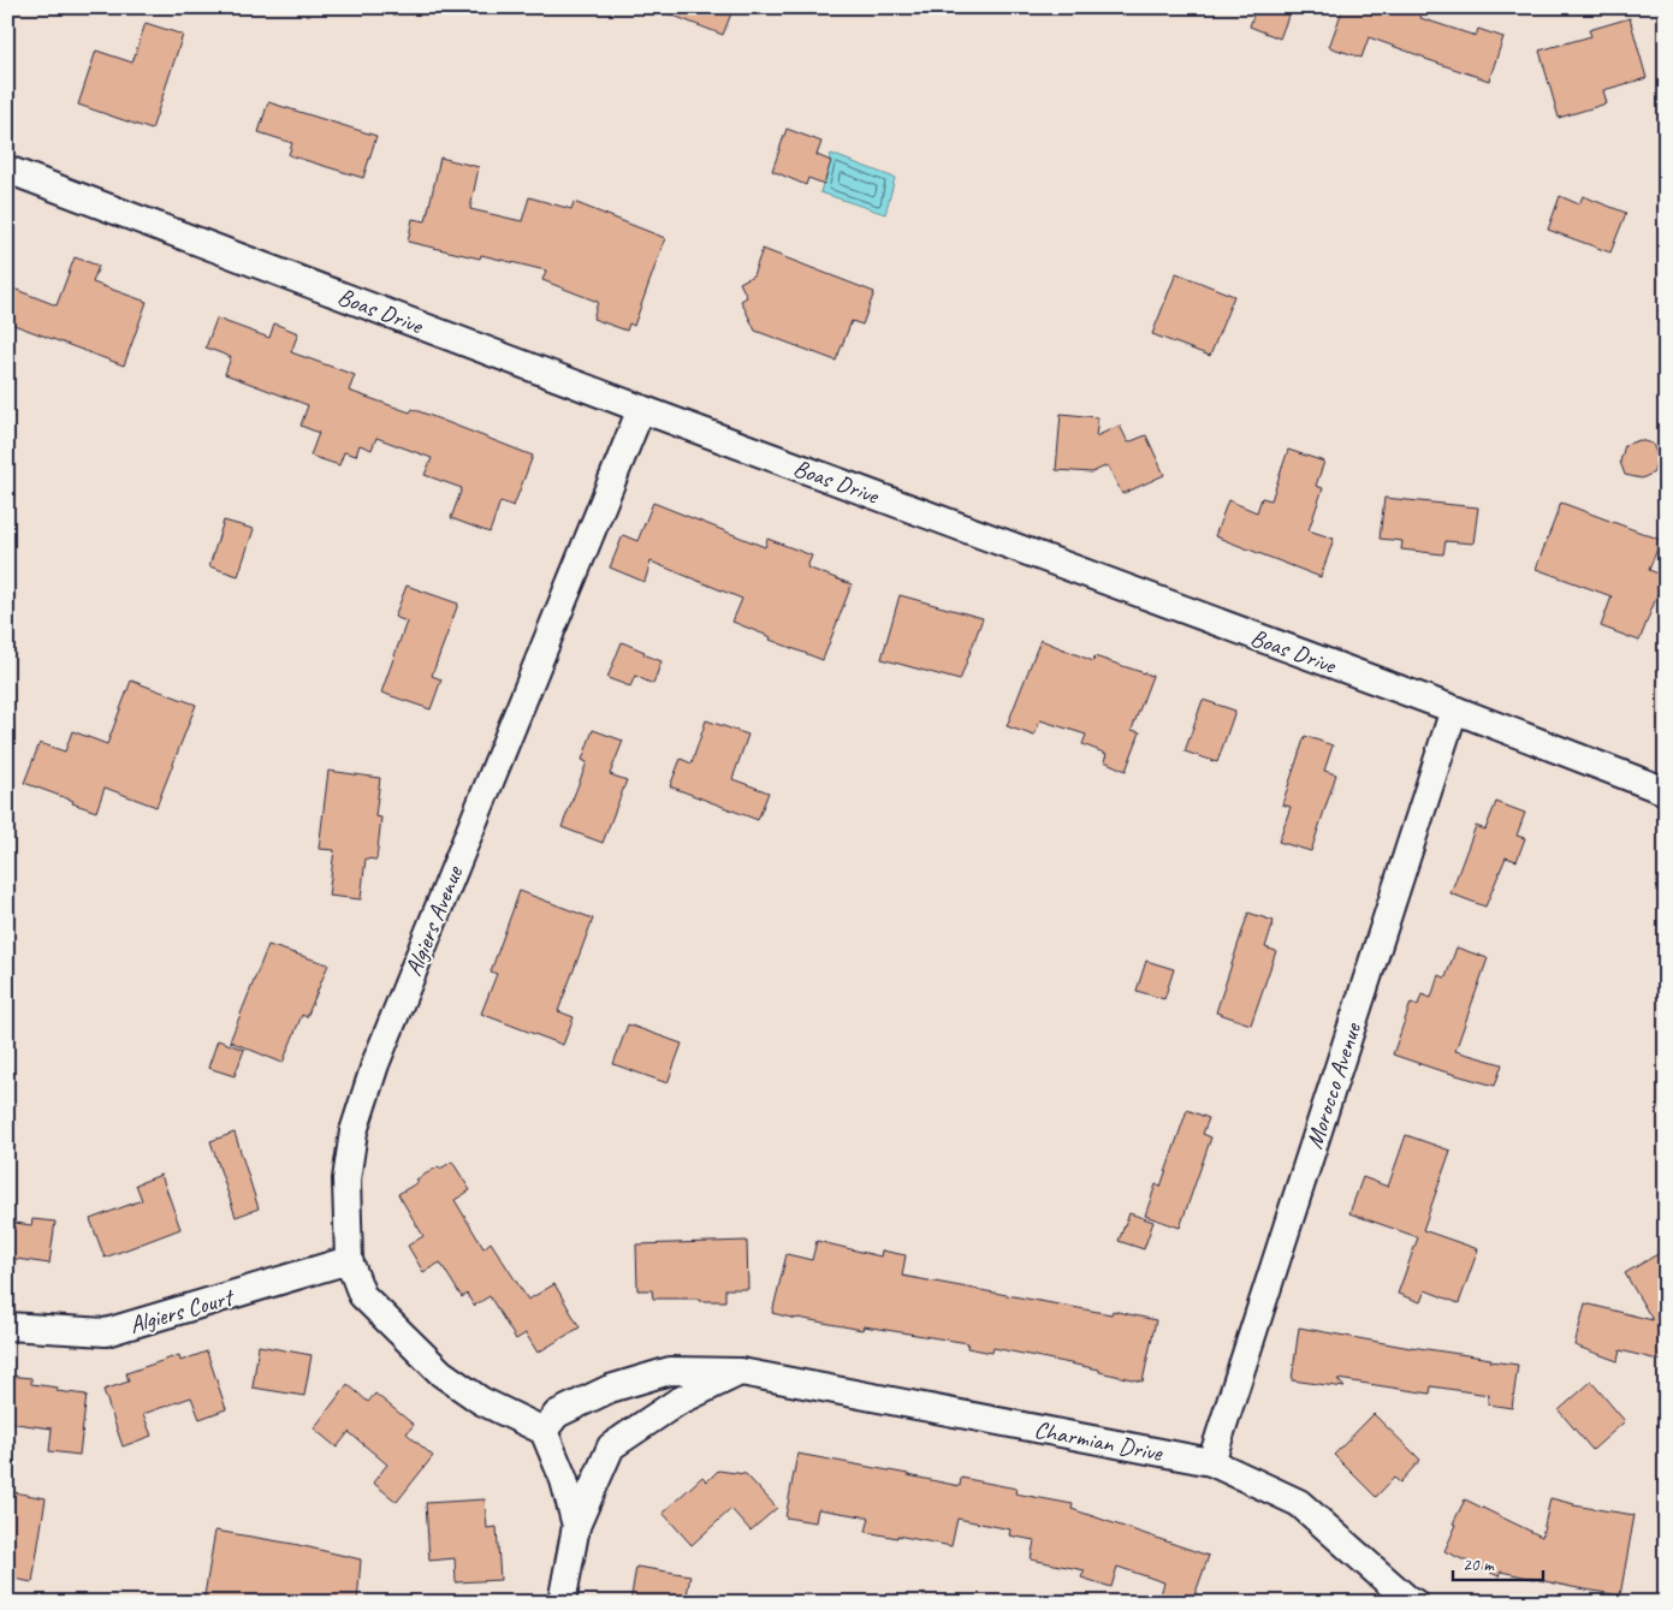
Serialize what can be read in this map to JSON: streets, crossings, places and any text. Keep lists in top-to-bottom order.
{
  "streets": {
    "street": [
      "Boas Drive",
      "Algiers Avenue",
      "Morocco Avenue",
      "Algiers Court",
      "Charmian Drive"
    ]
  },
  "crossings": [
    ["Boas Drive", "Algiers Avenue"],
    ["Boas Drive", "Morocco Avenue"],
    ["Algiers Avenue", "Algiers Court"],
    ["Algiers Avenue", "Charmian Drive"],
    ["Morocco Avenue", "Charmian Drive"]
  ],
  "scale_bar": "20 m"
}
